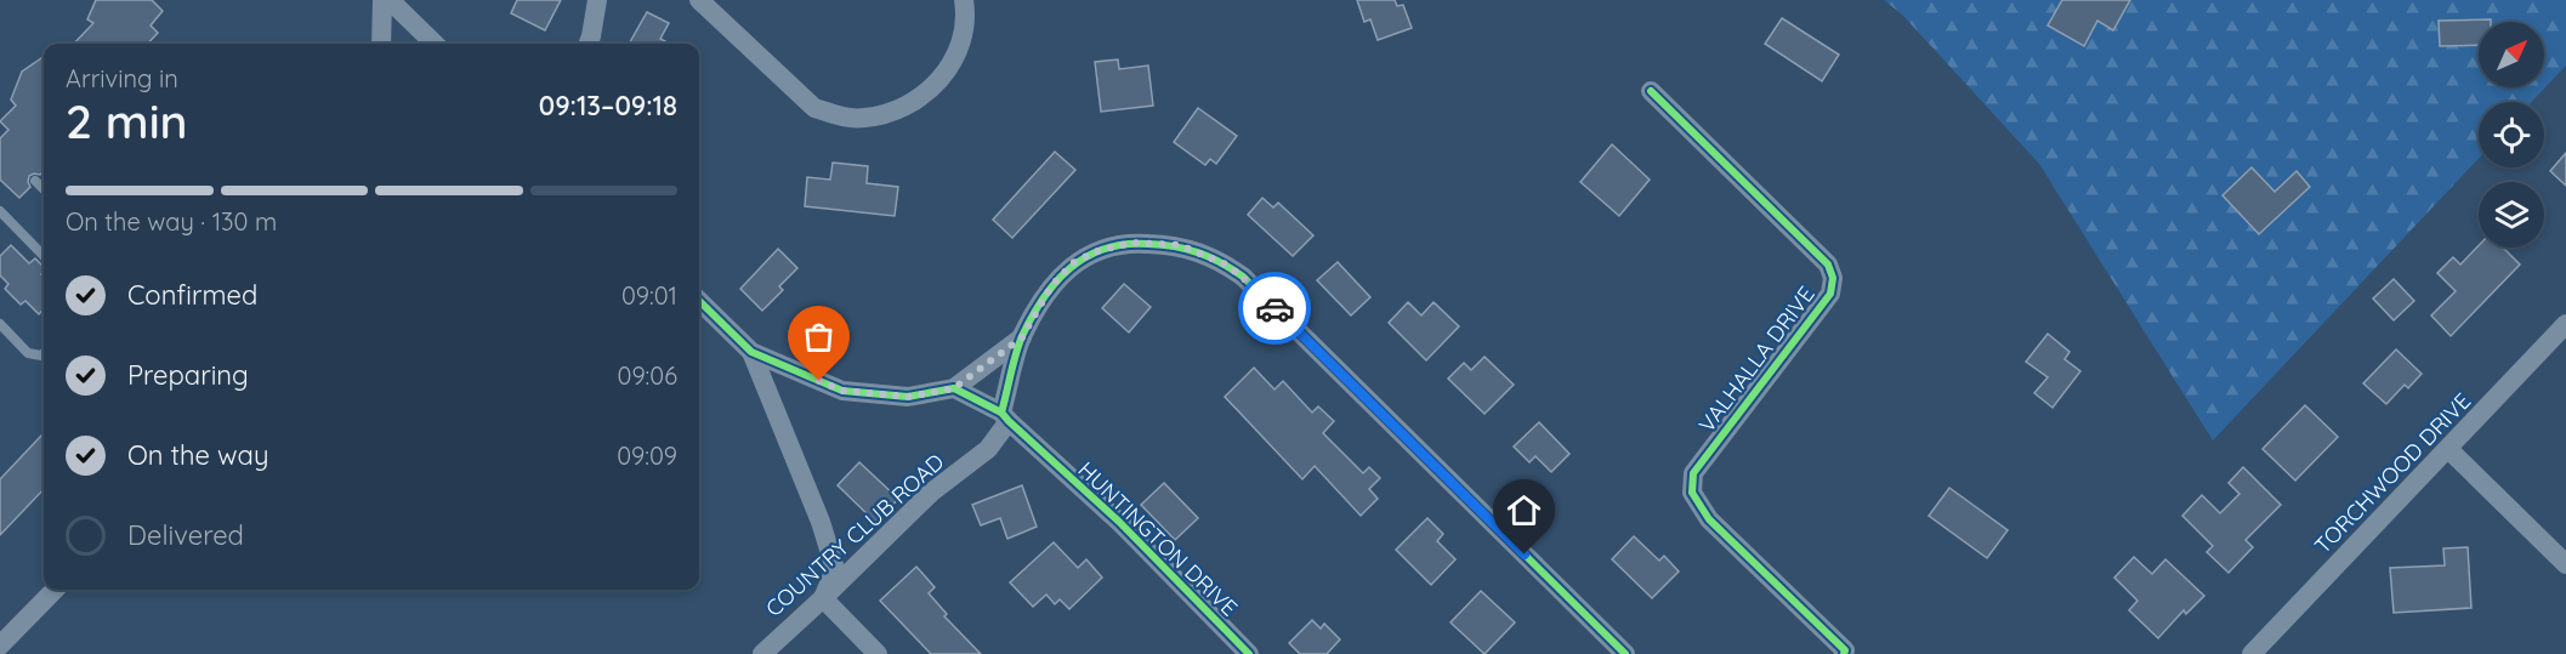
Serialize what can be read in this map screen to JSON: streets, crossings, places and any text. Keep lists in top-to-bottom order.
{
  "streets": {
    "street": [
      "VALHALLA DRIVE",
      "TORCHWOOD DRIVE",
      "COUNTRY CLUB ROAD",
      "HUNTINGTON DRIVE"
    ]
  },
  "crossings": [
    ["COUNTRY CLUB ROAD", "HUNTINGTON DRIVE"]
  ],
  "north": "top right",
  "page": {
    "heading": ["2 min", "Arriving in", "09:13–09:18"],
    "bar": "On the way · 130 m",
    "list": [
      ["Confirmed", "09:01"],
      ["Preparing", "09:06"],
      ["On the way", "09:09"],
      "Delivered"
    ]
  }
}
